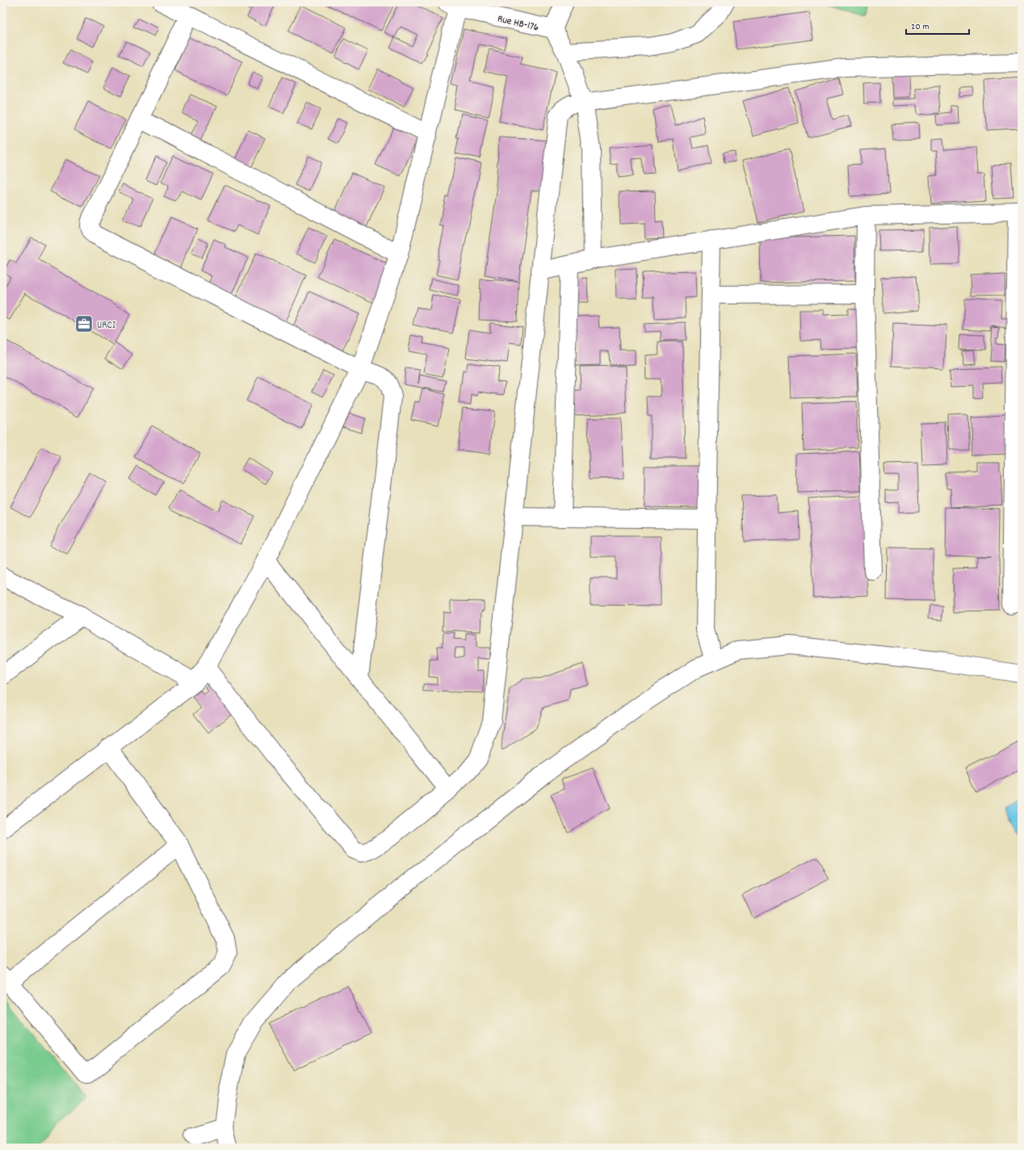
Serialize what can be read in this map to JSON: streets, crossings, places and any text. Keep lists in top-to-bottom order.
{
  "streets": {
    "street": ["Rue HB-176"]
  },
  "places": {
    "office": ["URCI"]
  },
  "scale_bar": "20 m"
}
